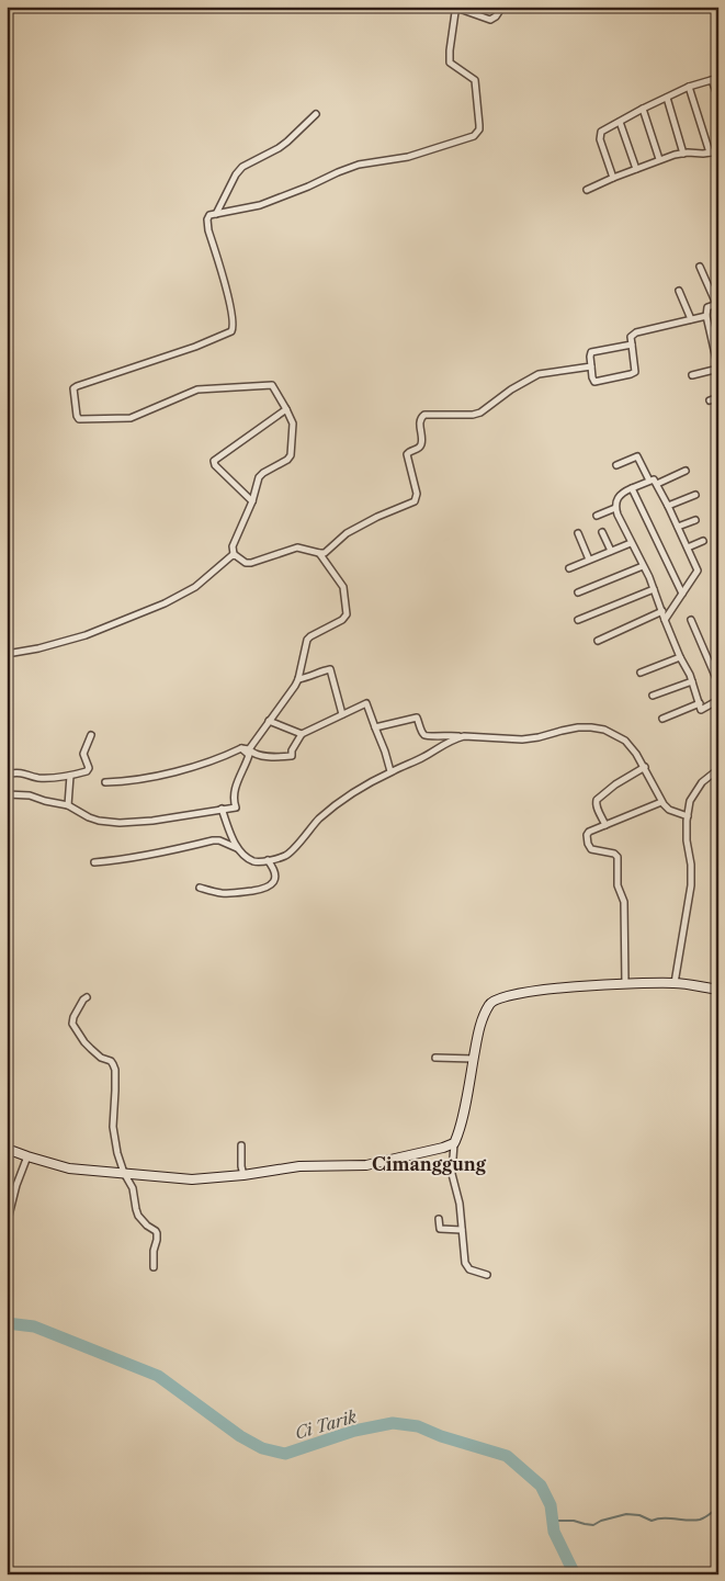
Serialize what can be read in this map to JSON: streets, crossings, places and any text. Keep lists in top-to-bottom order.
{
  "districts": ["Cimanggung"],
  "water": ["Ci Tarik"]
}
